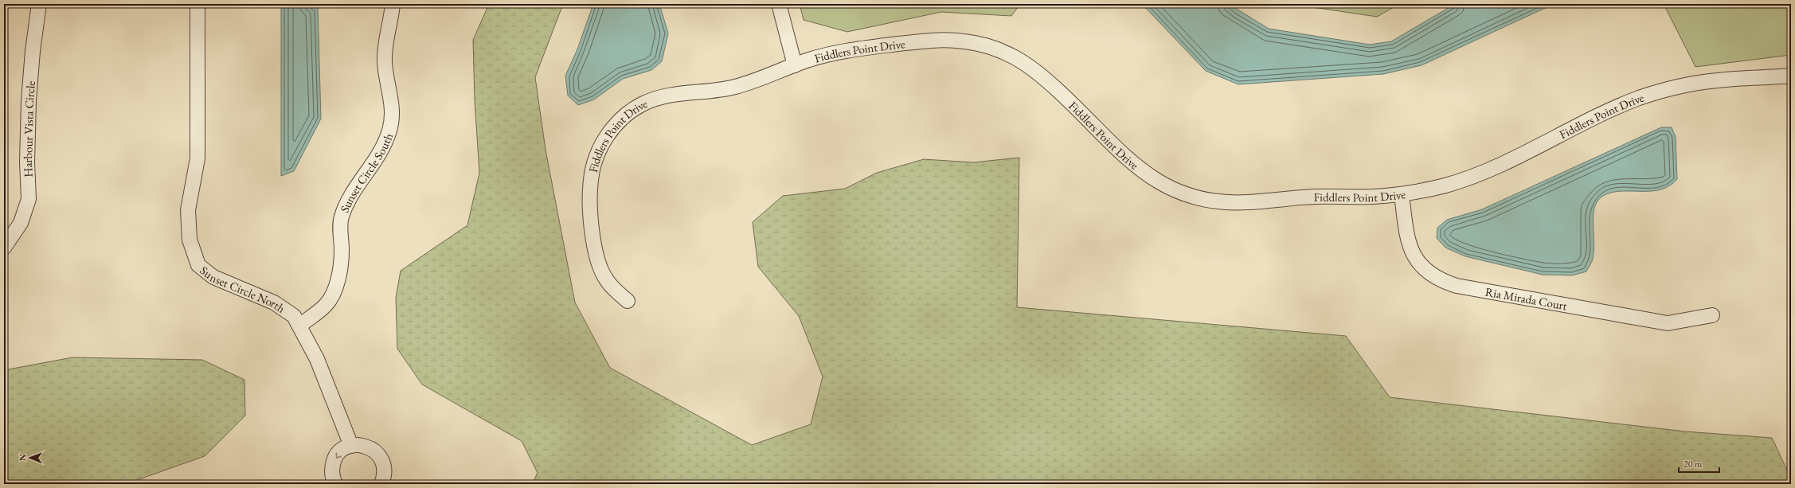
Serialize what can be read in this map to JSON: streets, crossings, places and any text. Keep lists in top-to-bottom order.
{
  "streets": {
    "street": [
      "Fiddlers Point Drive",
      "Harbour Vista Circle",
      "Sunset Circle South",
      "Sunset Circle North",
      "Ria Mirada Court"
    ]
  },
  "crossings": [
    ["Fiddlers Point Drive", "Ria Mirada Court"],
    ["Sunset Circle South", "Sunset Circle North"]
  ],
  "scale_bar": "20 m",
  "north": "left"
}
